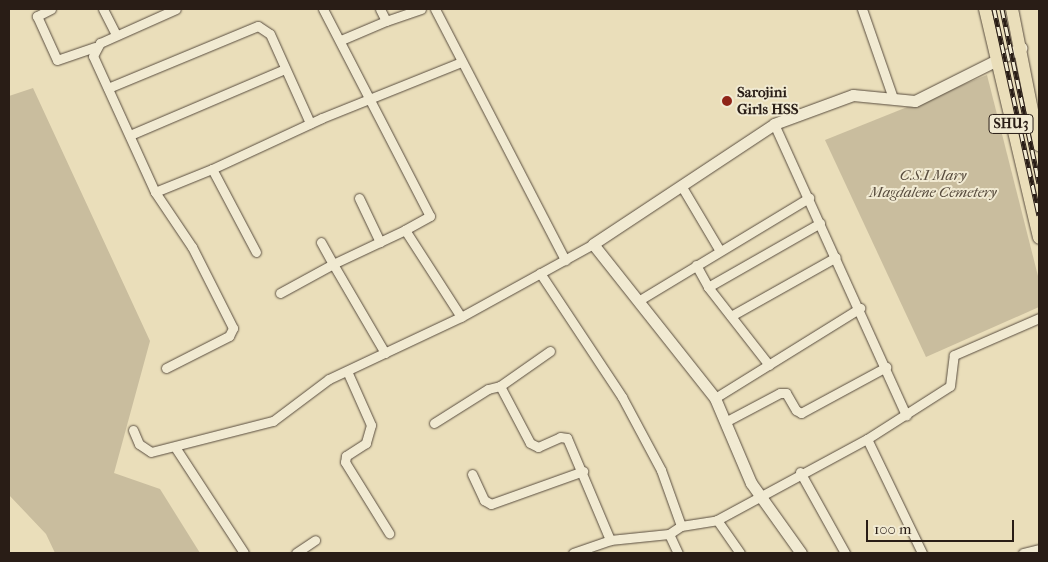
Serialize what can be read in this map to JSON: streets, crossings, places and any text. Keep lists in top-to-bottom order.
{
  "streets": {
    "main road": ["SHU3"]
  },
  "parks": ["C.S.I Mary Magdalene Cemetery"],
  "places": ["Sarojini Girls HSS"],
  "scale_bar": "100 m"
}
